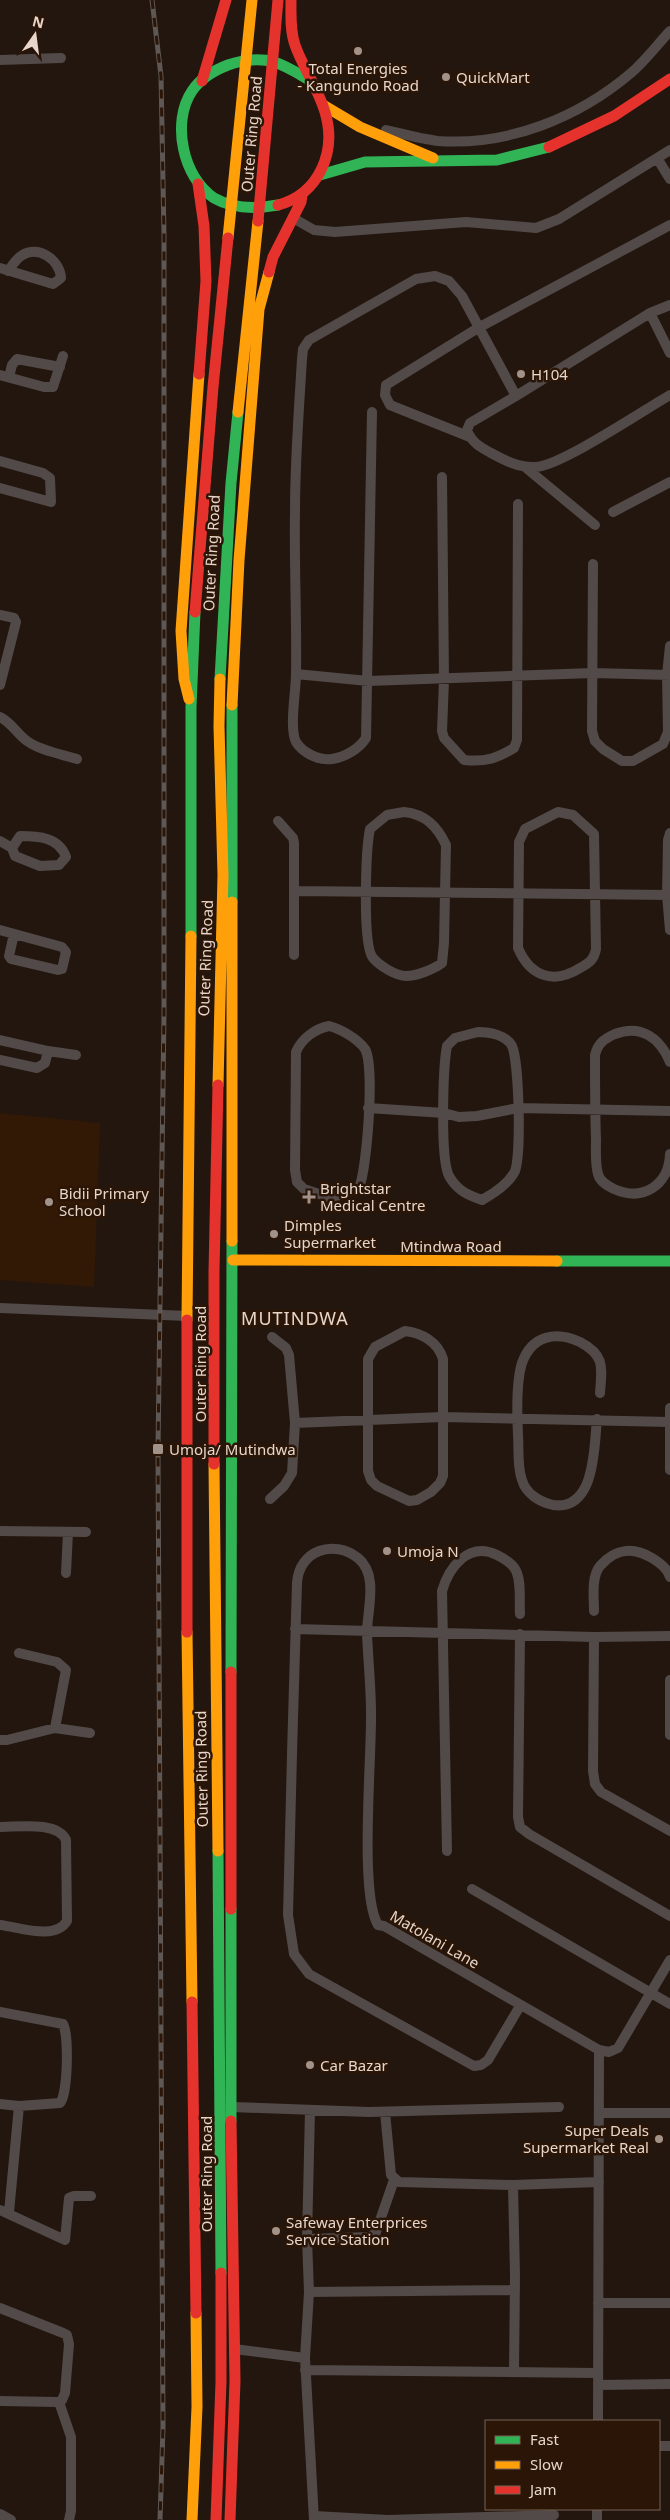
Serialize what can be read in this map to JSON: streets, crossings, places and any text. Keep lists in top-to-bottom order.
{
  "streets": {
    "main road": ["Outer Ring Road", "Mtindwa Road"],
    "street": ["Matolani Lane"]
  },
  "crossings": [
    ["Outer Ring Road", "Mtindwa Road"]
  ],
  "districts": ["MUTINDWA"],
  "places": {
    "other": [
      "Total Energies - Kangundo Road",
      "QuickMart",
      "H104",
      "Bidii Primary School",
      "Dimples Supermarket",
      "Umoja N",
      "Car Bazar",
      "Super Deals Supermarket Real",
      "Safeway Enterprices Service Station"
    ],
    "health": ["Brightstar Medical Centre"],
    "transit": ["Umoja/ Mutindwa"]
  },
  "legend": ["Fast", "Slow", "Jam"],
  "north": "top"
}
